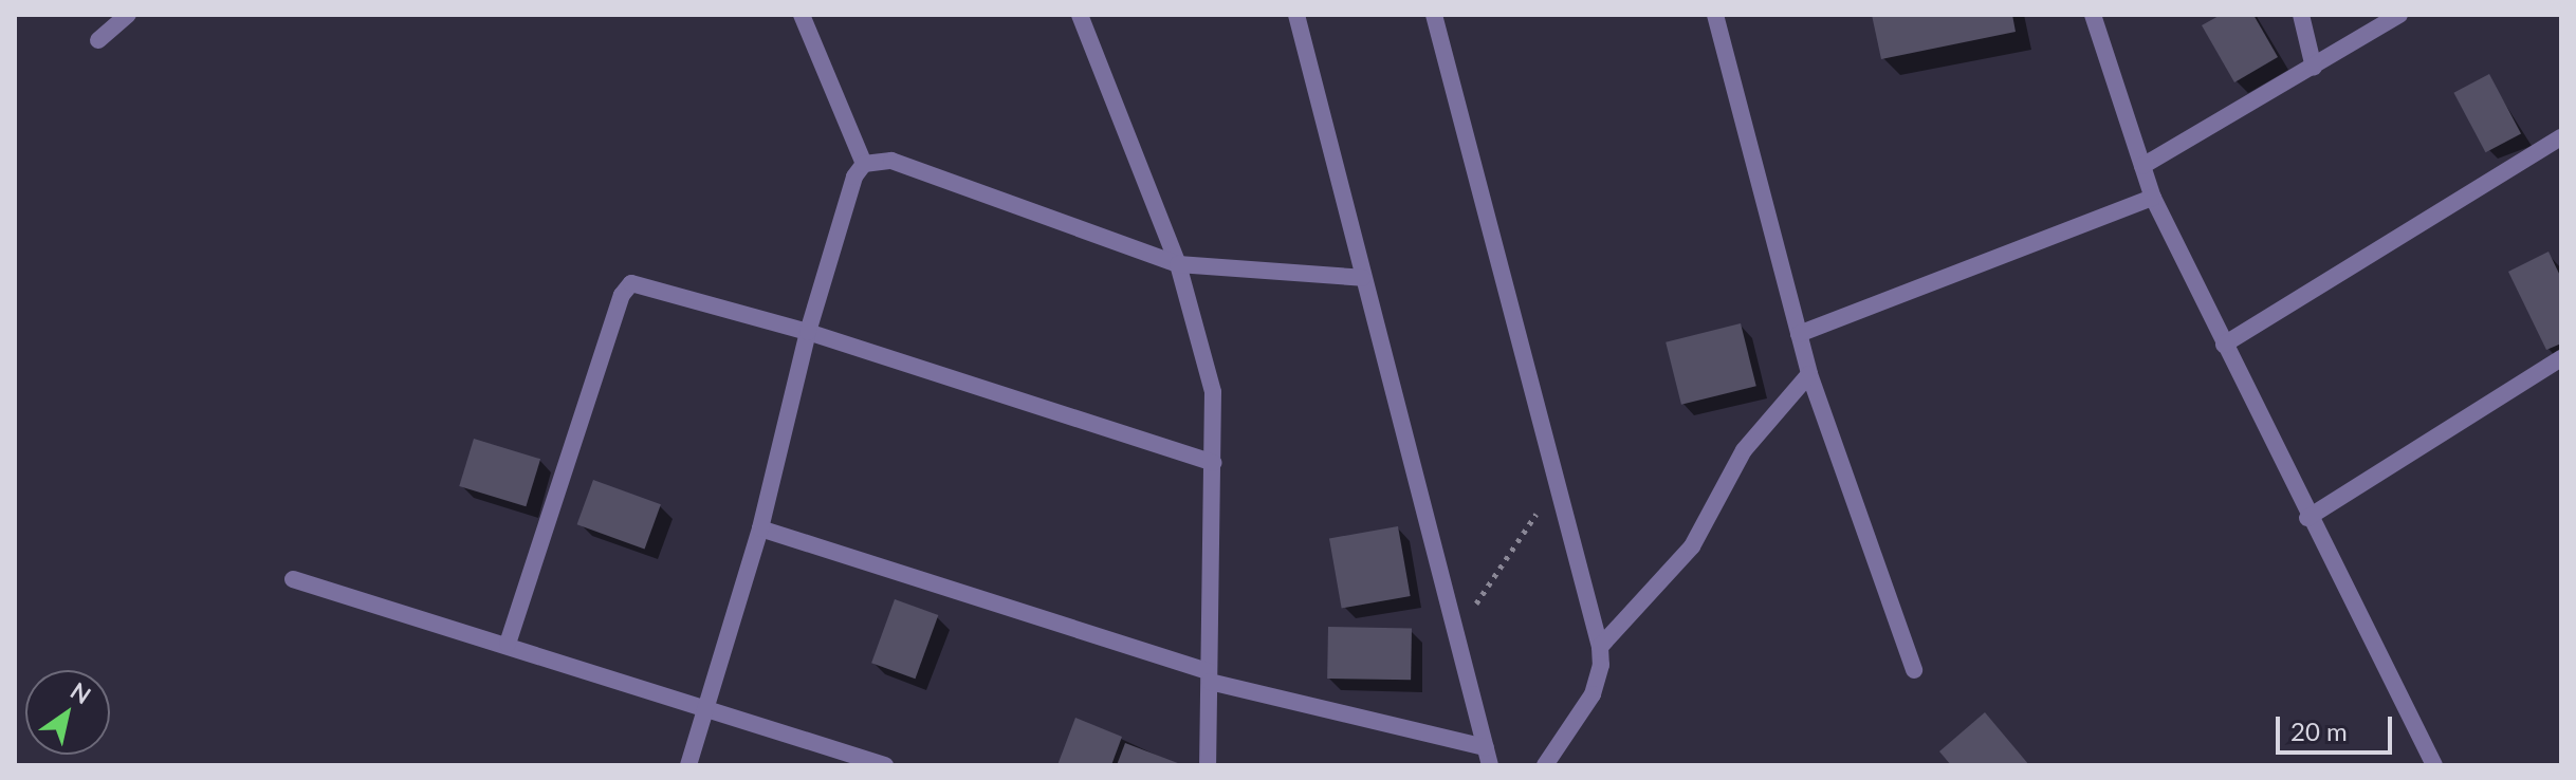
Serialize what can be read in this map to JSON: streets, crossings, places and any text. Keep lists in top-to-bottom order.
{
  "scale_bar": "20 m",
  "north": "top right"
}
